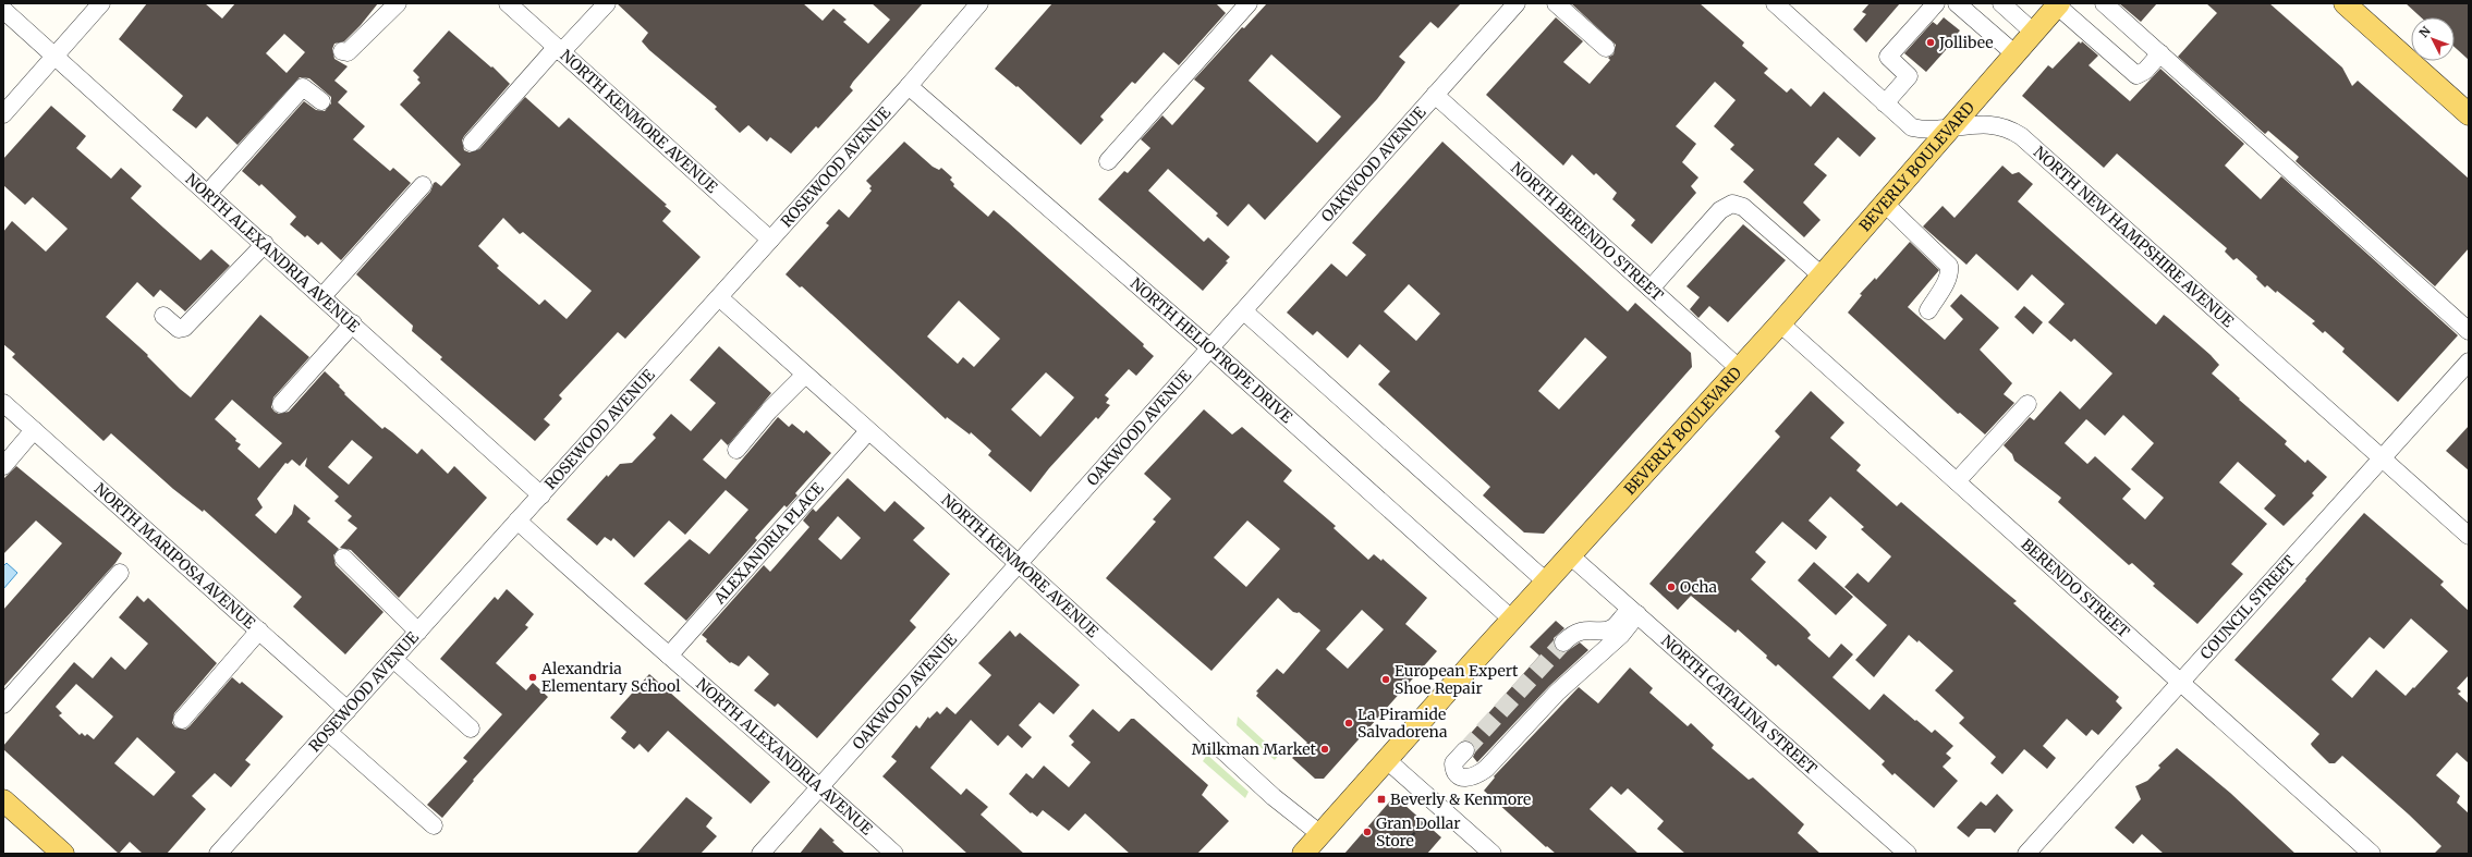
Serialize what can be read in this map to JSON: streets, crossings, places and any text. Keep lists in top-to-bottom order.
{
  "streets": {
    "main road": ["BEVERLY BOULEVARD"],
    "street": [
      "NORTH KENMORE AVENUE",
      "OAKWOOD AVENUE",
      "ROSEWOOD AVENUE",
      "NORTH BERENDO STREET",
      "NORTH NEW HAMPSHIRE AVENUE",
      "NORTH ALEXANDRIA AVENUE",
      "NORTH HELIOTROPE DRIVE",
      "ALEXANDRIA PLACE",
      "NORTH MARIPOSA AVENUE",
      "BERENDO STREET",
      "COUNCIL STREET",
      "NORTH CATALINA STREET"
    ]
  },
  "crossings": [
    ["NORTH KENMORE AVENUE", "OAKWOOD AVENUE"],
    ["NORTH KENMORE AVENUE", "ROSEWOOD AVENUE"],
    ["NORTH KENMORE AVENUE", "BEVERLY BOULEVARD"],
    ["NORTH KENMORE AVENUE", "ALEXANDRIA PLACE"],
    ["OAKWOOD AVENUE", "NORTH BERENDO STREET"],
    ["OAKWOOD AVENUE", "NORTH ALEXANDRIA AVENUE"],
    ["OAKWOOD AVENUE", "NORTH HELIOTROPE DRIVE"],
    ["ROSEWOOD AVENUE", "NORTH ALEXANDRIA AVENUE"],
    ["ROSEWOOD AVENUE", "NORTH HELIOTROPE DRIVE"],
    ["ROSEWOOD AVENUE", "NORTH MARIPOSA AVENUE"],
    ["BEVERLY BOULEVARD", "NORTH BERENDO STREET"],
    ["BEVERLY BOULEVARD", "NORTH NEW HAMPSHIRE AVENUE"],
    ["BEVERLY BOULEVARD", "NORTH HELIOTROPE DRIVE"],
    ["BEVERLY BOULEVARD", "BERENDO STREET"],
    ["BEVERLY BOULEVARD", "NORTH CATALINA STREET"],
    ["NORTH NEW HAMPSHIRE AVENUE", "COUNCIL STREET"],
    ["NORTH ALEXANDRIA AVENUE", "ALEXANDRIA PLACE"],
    ["BERENDO STREET", "COUNCIL STREET"]
  ],
  "places": {
    "other": [
      "Jollibee",
      "Ocha",
      "Alexandria Elementary School",
      "European Expert Shoe Repair",
      "La Piramide Salvadorena",
      "Milkman Market",
      "Gran Dollar Store"
    ],
    "transit": ["Beverly & Kenmore"]
  },
  "north": "top left"
}
